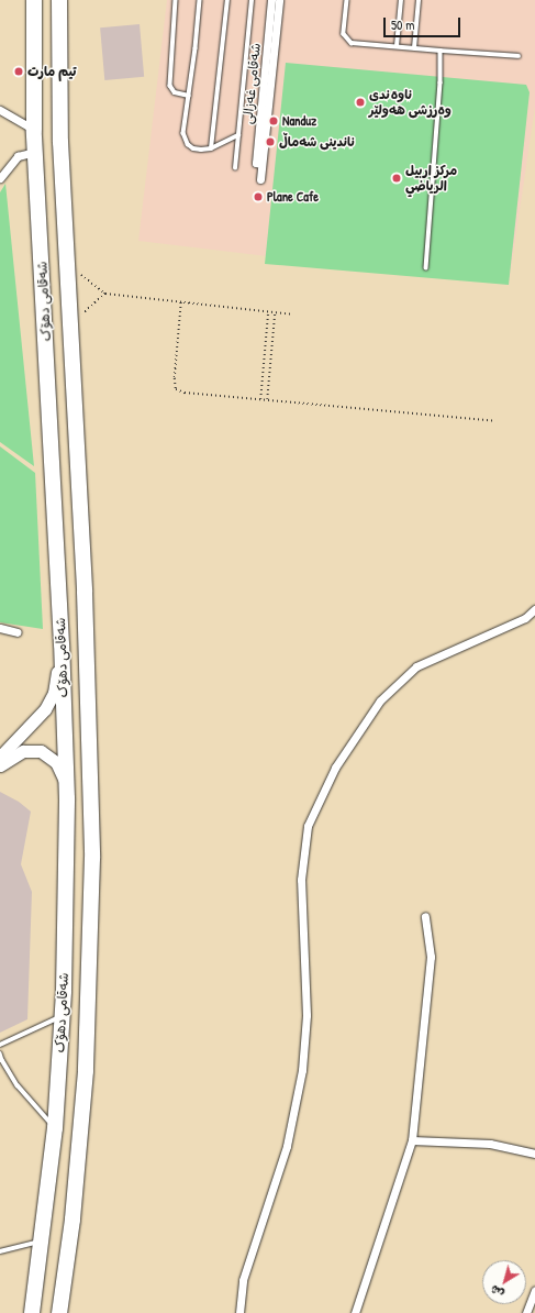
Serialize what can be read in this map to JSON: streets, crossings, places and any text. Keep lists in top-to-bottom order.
{
  "streets": {
    "highway": ["شەقامی دهۆک"],
    "street": ["شەقامی غەزالی"]
  },
  "places": [
    "تيم مارت",
    "ناوەندی وەرزشی هەولێر",
    "Nanduz",
    "ناندینی شەماڵ",
    "مركز اربيل الرياضي",
    "Plane Cafe"
  ],
  "scale_bar": "50 m",
  "north": "bottom left"
}
